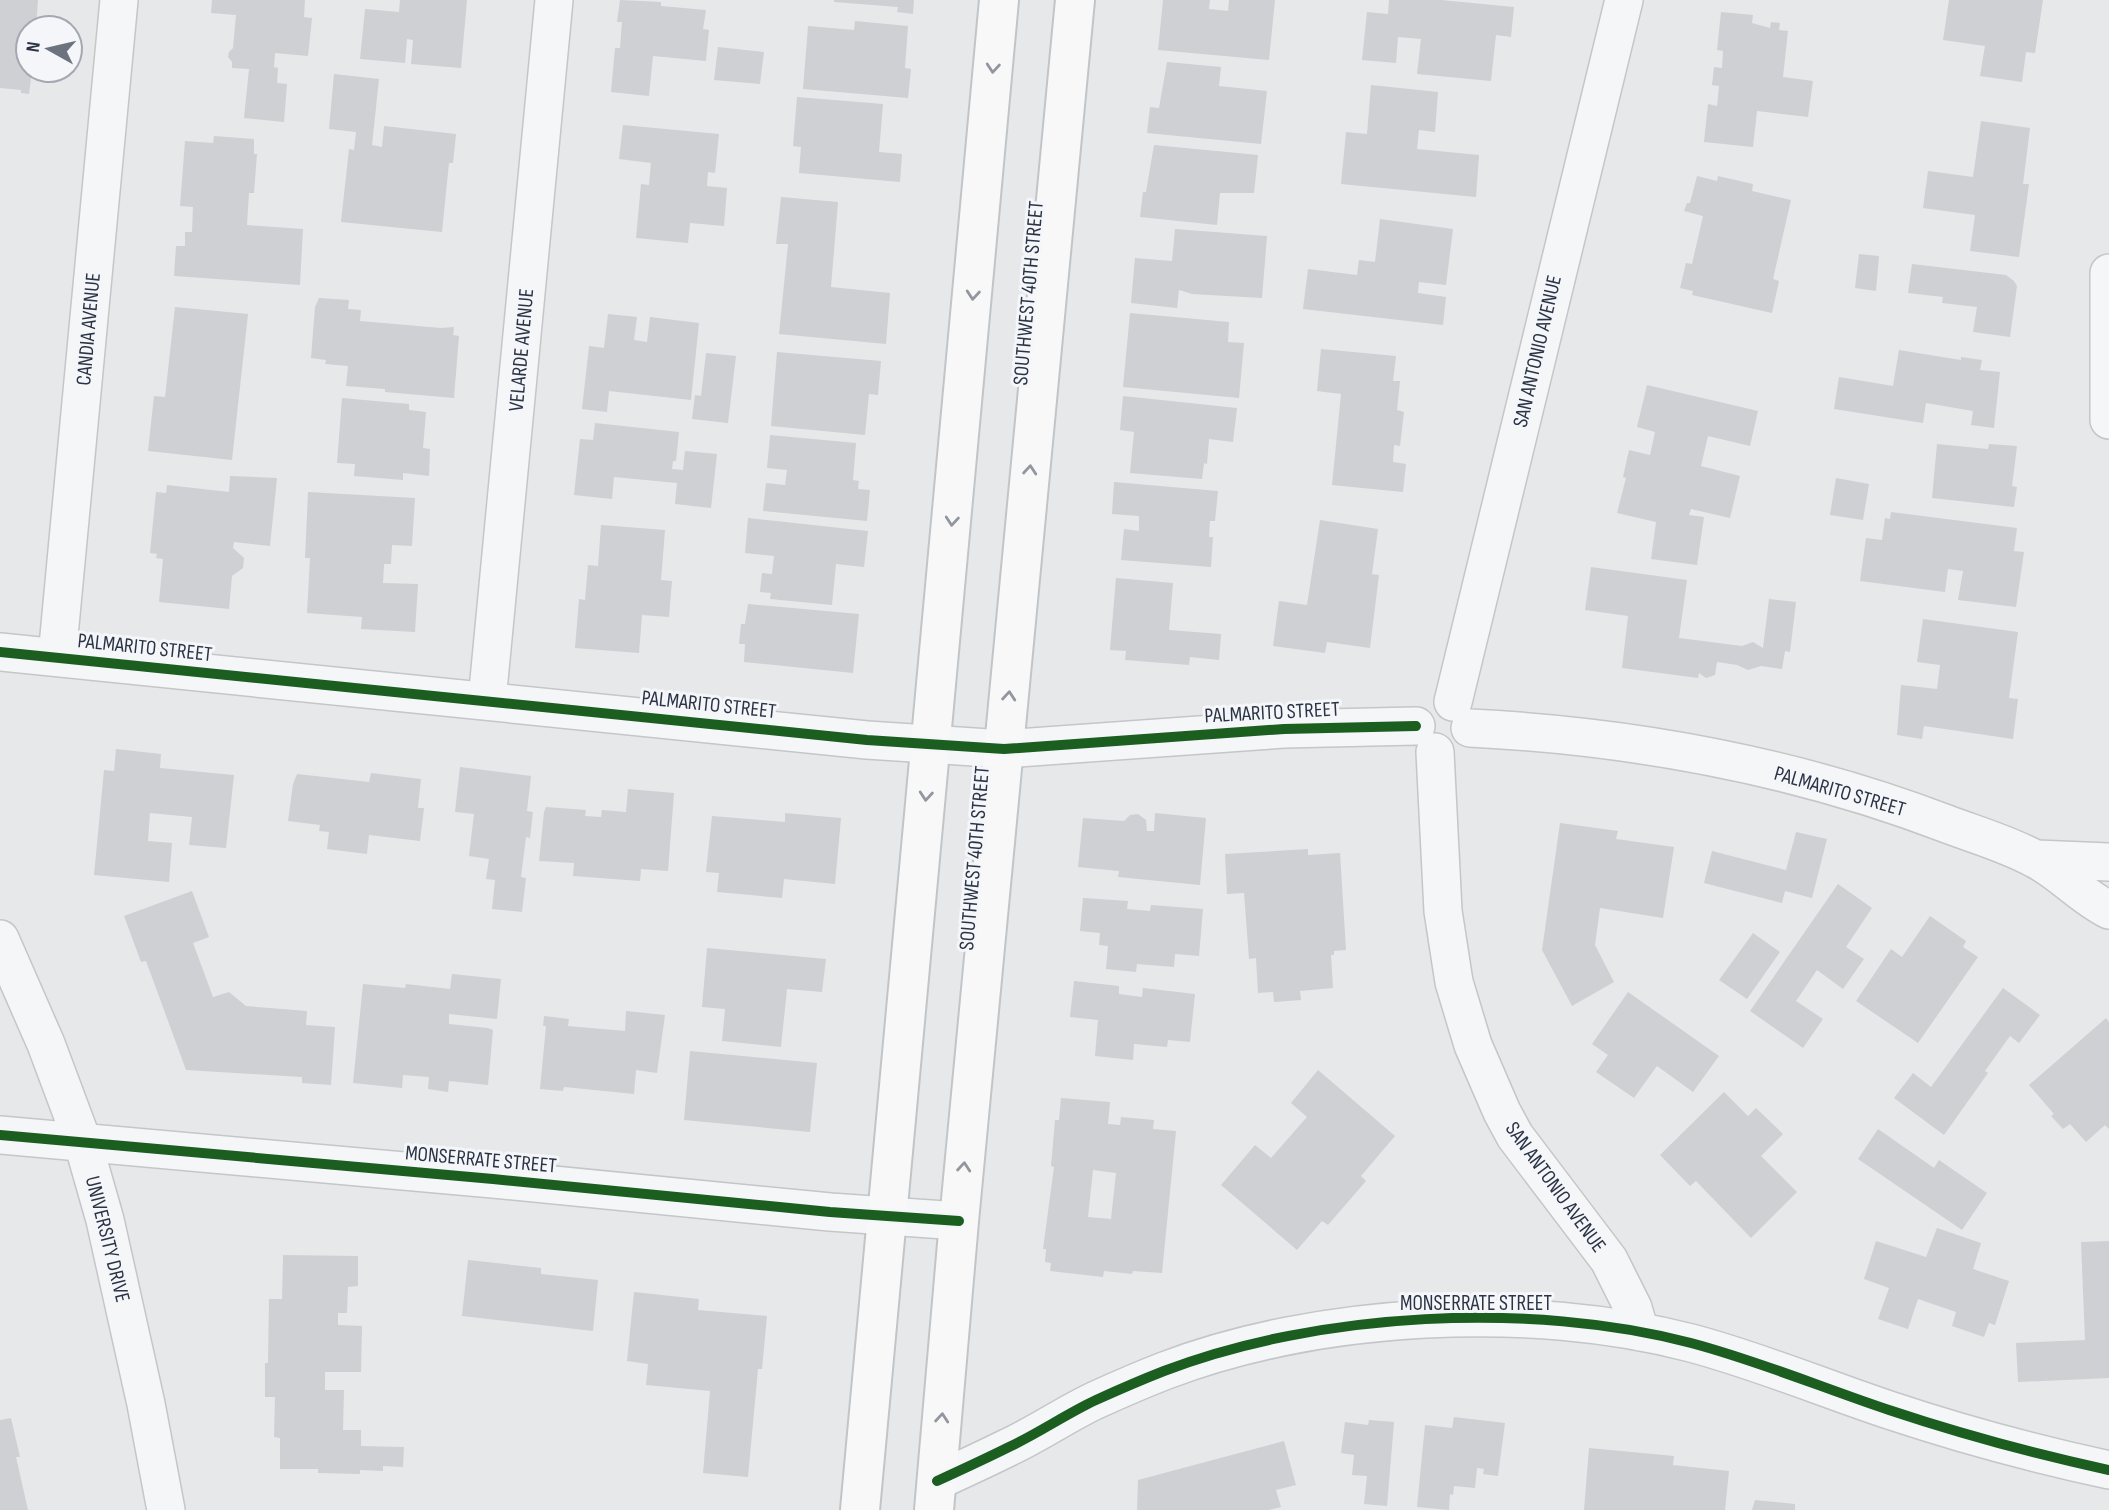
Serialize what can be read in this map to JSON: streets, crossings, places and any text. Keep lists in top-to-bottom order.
{
  "streets": {
    "main road": ["SOUTHWEST 40TH STREET"],
    "street": [
      "CANDIA AVENUE",
      "VELARDE AVENUE",
      "SAN ANTONIO AVENUE",
      "PALMARITO STREET",
      "MONSERRATE STREET",
      "UNIVERSITY DRIVE"
    ]
  },
  "crossings": [
    ["SOUTHWEST 40TH STREET", "PALMARITO STREET"],
    ["SOUTHWEST 40TH STREET", "MONSERRATE STREET"],
    ["CANDIA AVENUE", "PALMARITO STREET"],
    ["VELARDE AVENUE", "PALMARITO STREET"],
    ["SAN ANTONIO AVENUE", "PALMARITO STREET"],
    ["SAN ANTONIO AVENUE", "MONSERRATE STREET"],
    ["MONSERRATE STREET", "UNIVERSITY DRIVE"]
  ],
  "north": "left"
}
